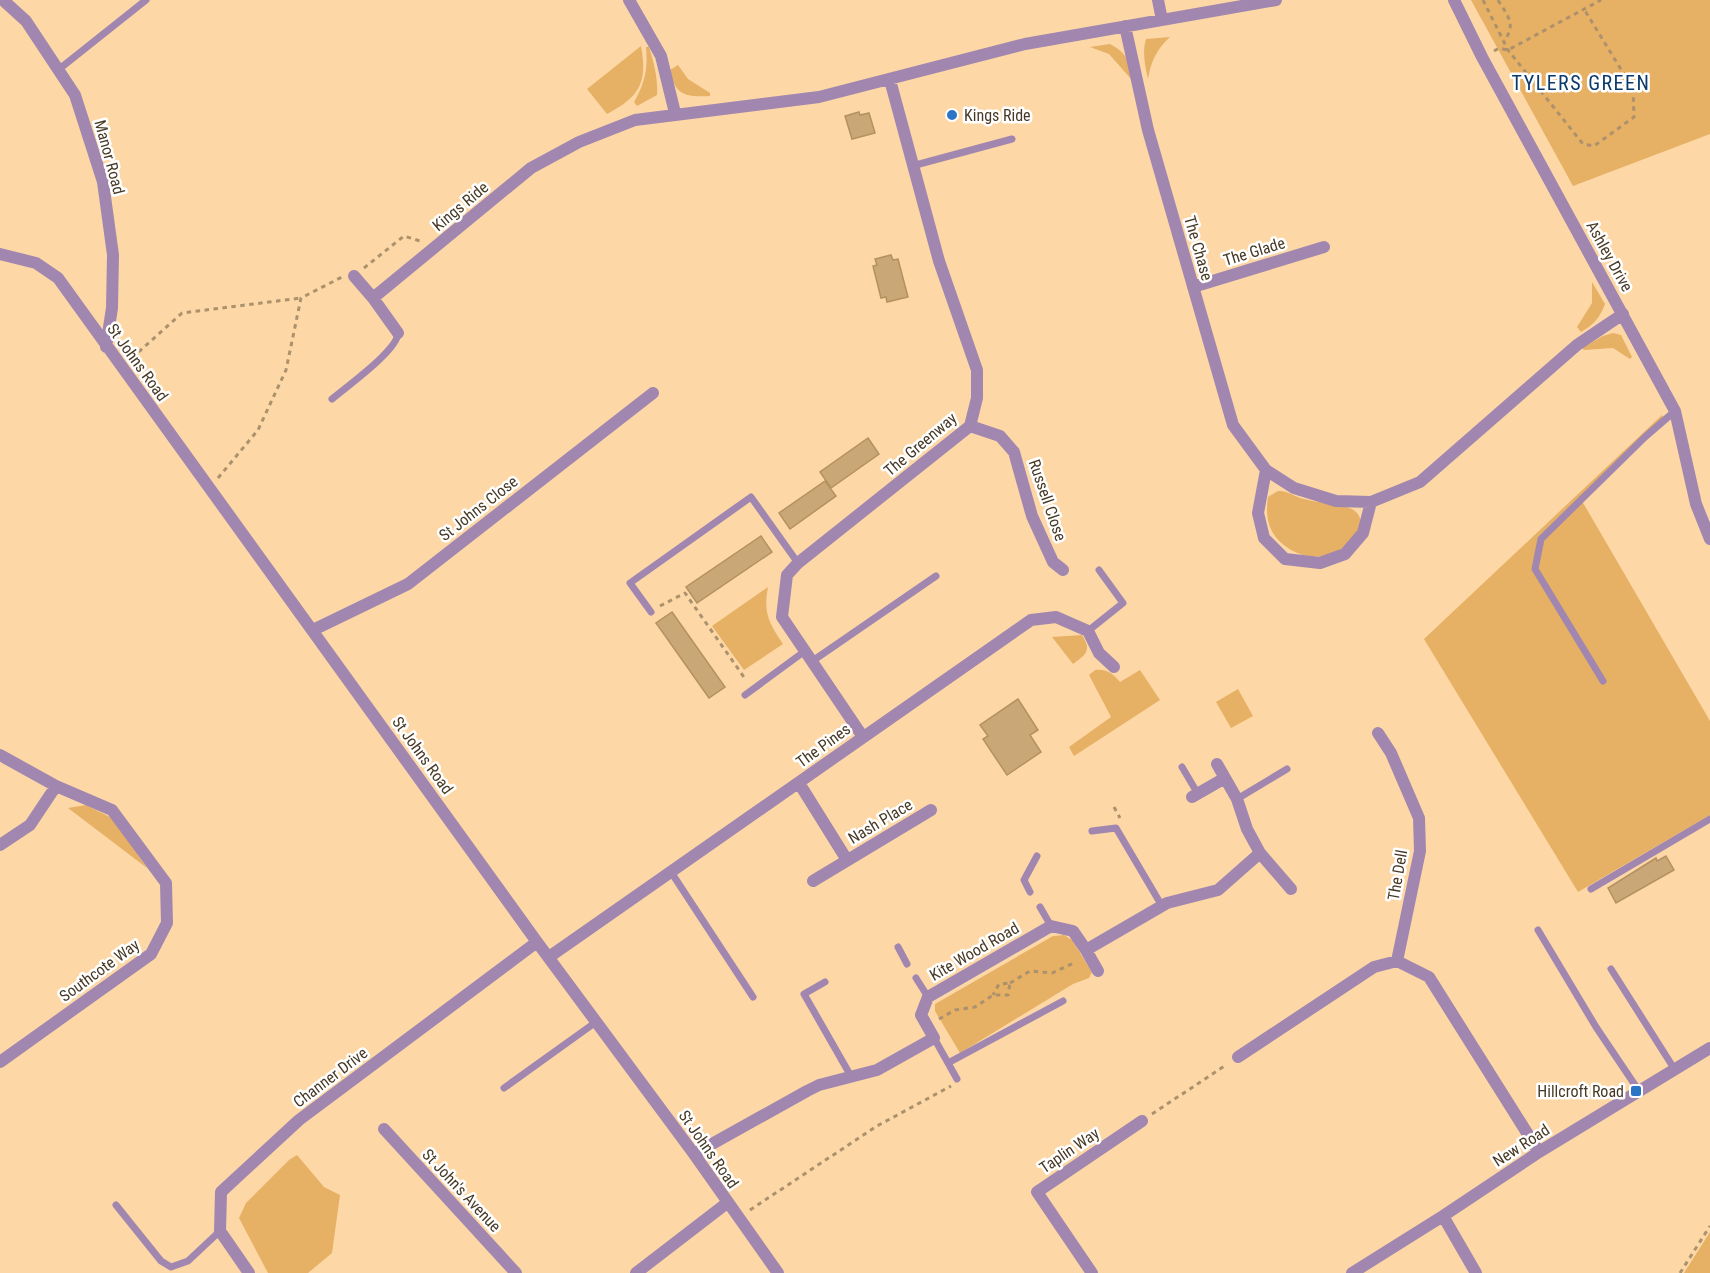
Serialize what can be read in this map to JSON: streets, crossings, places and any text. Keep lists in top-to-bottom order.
{
  "streets": {
    "street": [
      "Manor Road",
      "Kings Ride",
      "The Chase",
      "The Glade",
      "Ashley Drive",
      "St Johns Road",
      "The Greenway",
      "Russell Close",
      "St Johns Close",
      "The Pines",
      "Nash Place",
      "The Dell",
      "Kite Wood Road",
      "Southcote Way",
      "Channer Drive",
      "New Road",
      "Taplin Way",
      "St John's Avenue"
    ]
  },
  "crossings": [
    ["Manor Road", "St Johns Road"],
    ["Kings Ride", "The Chase"],
    ["Kings Ride", "The Greenway"],
    ["The Chase", "The Glade"],
    ["The Chase", "Ashley Drive"],
    ["St Johns Road", "St Johns Close"],
    ["St Johns Road", "The Pines"],
    ["St Johns Road", "Channer Drive"],
    ["The Greenway", "Russell Close"],
    ["The Greenway", "The Pines"],
    ["The Pines", "Nash Place"]
  ],
  "districts": ["TYLERS GREEN"],
  "places": {
    "other": ["Kings Ride"],
    "transit": ["Hillcroft Road"]
  }
}
